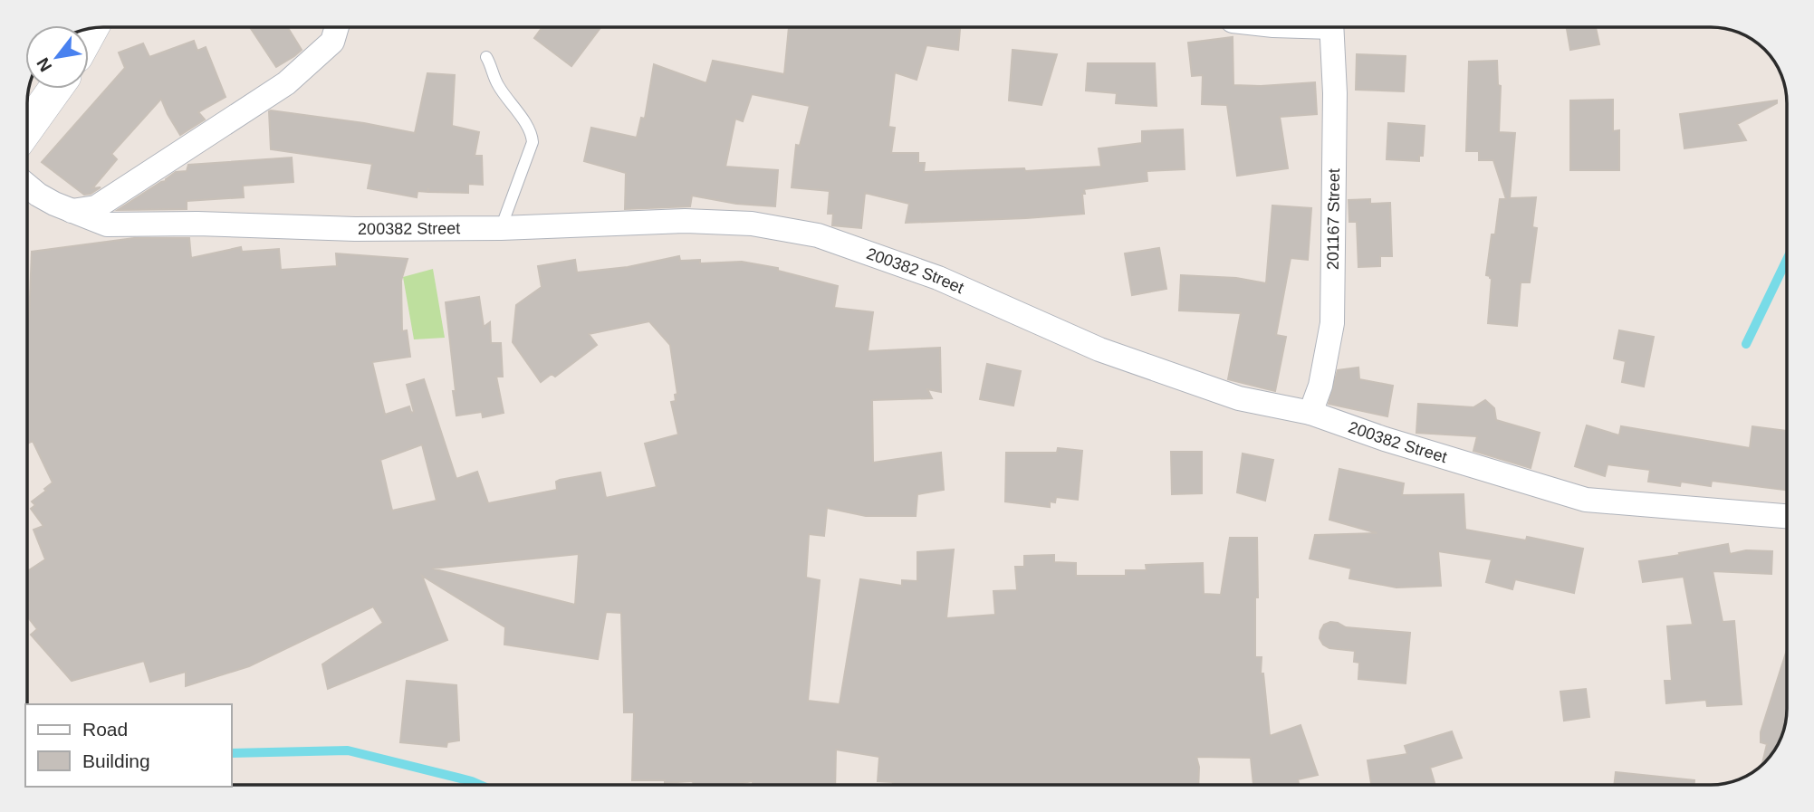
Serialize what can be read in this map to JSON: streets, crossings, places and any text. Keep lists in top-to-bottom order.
{
  "streets": {
    "street": ["201167 Street", "200382 Street"]
  },
  "crossings": [
    ["201167 Street", "200382 Street"]
  ],
  "legend": ["Road", "Building"],
  "north": "bottom left"
}
